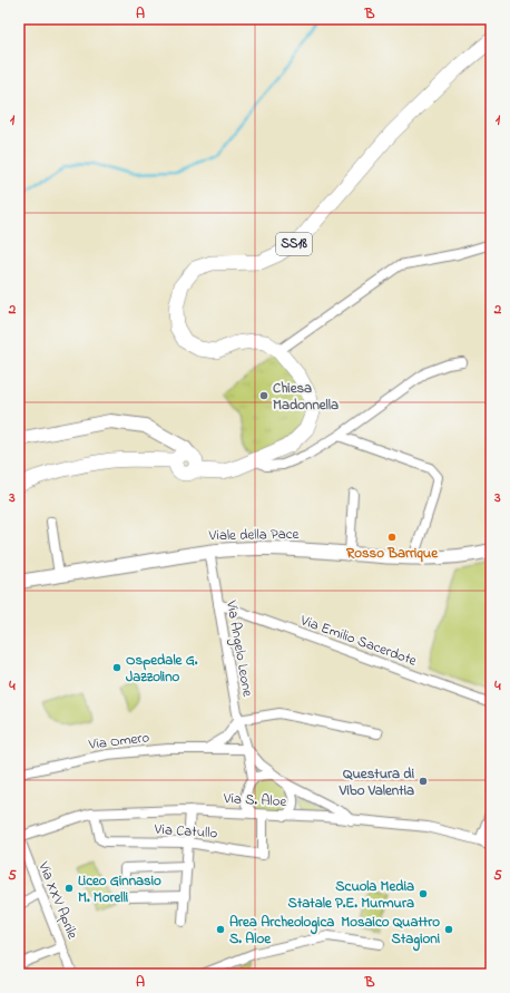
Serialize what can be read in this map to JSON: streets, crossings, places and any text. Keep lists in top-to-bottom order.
{
  "streets": {
    "main road": ["SS18", "Viale della Pace"],
    "street": [
      "Via Emilio Sacerdote",
      "Via Angelo Leone",
      "Via Omero",
      "Via S. Aloe",
      "Via Catullo",
      "Via XXV Aprile"
    ]
  },
  "crossings": [
    ["Viale della Pace", "Via Angelo Leone"],
    ["Via Emilio Sacerdote", "Via Angelo Leone"],
    ["Via Angelo Leone", "Via Omero"],
    ["Via Angelo Leone", "Via S. Aloe"],
    ["Via Angelo Leone", "Via Catullo"],
    ["Via S. Aloe", "Via Catullo"],
    ["Via S. Aloe", "Via XXV Aprile"]
  ],
  "places": [
    "Chiesa Madonnella",
    "Rosso Barrique",
    "Ospedale G. Jazzolino",
    "Questura di Vibo Valentia",
    "Liceo Ginnasio M. Morelli",
    "Scuola Media Statale P.E. Murmura",
    "Area Archeologica S. Aloe",
    "Mosaico Quattro Stagioni"
  ],
  "grid": {
    "columns": ["A", "B"],
    "rows": [
      "1",
      "2",
      "3",
      "4",
      "5"
    ]
  }
}
